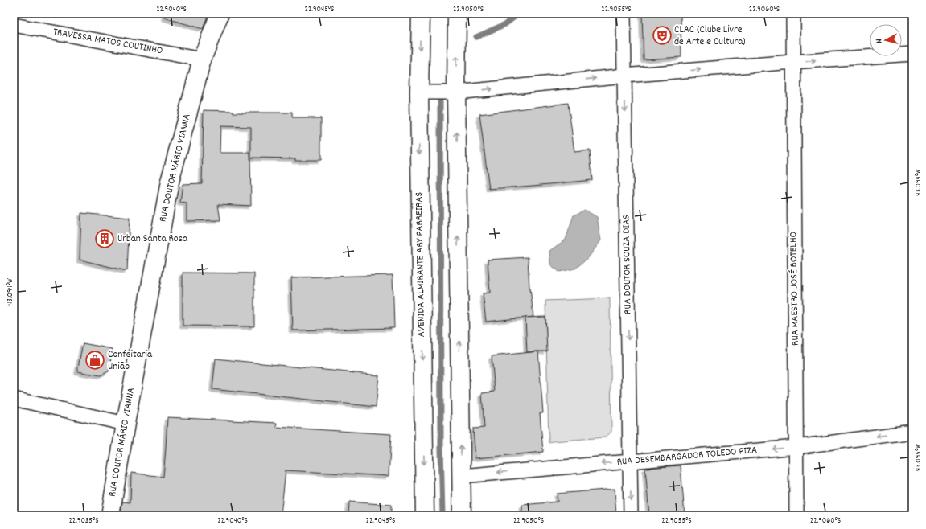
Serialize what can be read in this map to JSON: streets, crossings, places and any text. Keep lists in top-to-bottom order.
{
  "streets": {
    "street": [
      "TRAVESSA MATOS COUTINHO",
      "RUA DOUTOR MÁRIO VIANNA",
      "AVENIDA ALMIRANTE ARY PARREIRAS",
      "RUA DOUTOR SOUZA DIAS",
      "RUA MAESTRO JOSÉ BOTELHO",
      "RUA DESEMBARGADOR TOLEDO PIZA"
    ]
  },
  "crossings": [
    ["TRAVESSA MATOS COUTINHO", "RUA DOUTOR MÁRIO VIANNA"],
    ["RUA DOUTOR SOUZA DIAS", "RUA DESEMBARGADOR TOLEDO PIZA"],
    ["RUA MAESTRO JOSÉ BOTELHO", "RUA DESEMBARGADOR TOLEDO PIZA"]
  ],
  "one_way": ["RUA DOUTOR SOUZA DIAS", "RUA DESEMBARGADOR TOLEDO PIZA"],
  "places": {
    "theatre": ["CLAC (Clube Livre de Arte e Cultura)"],
    "building": ["Urban Santa Rosa"],
    "shop": ["Confeitaria União"]
  },
  "north": "left",
  "coordinates": [
    "22.9040°S",
    "22.9045°S",
    "22.9050°S",
    "22.9055°S",
    "22.9060°S",
    "43.094°W",
    "43.095°W",
    "22.9035°S"
  ]
}
